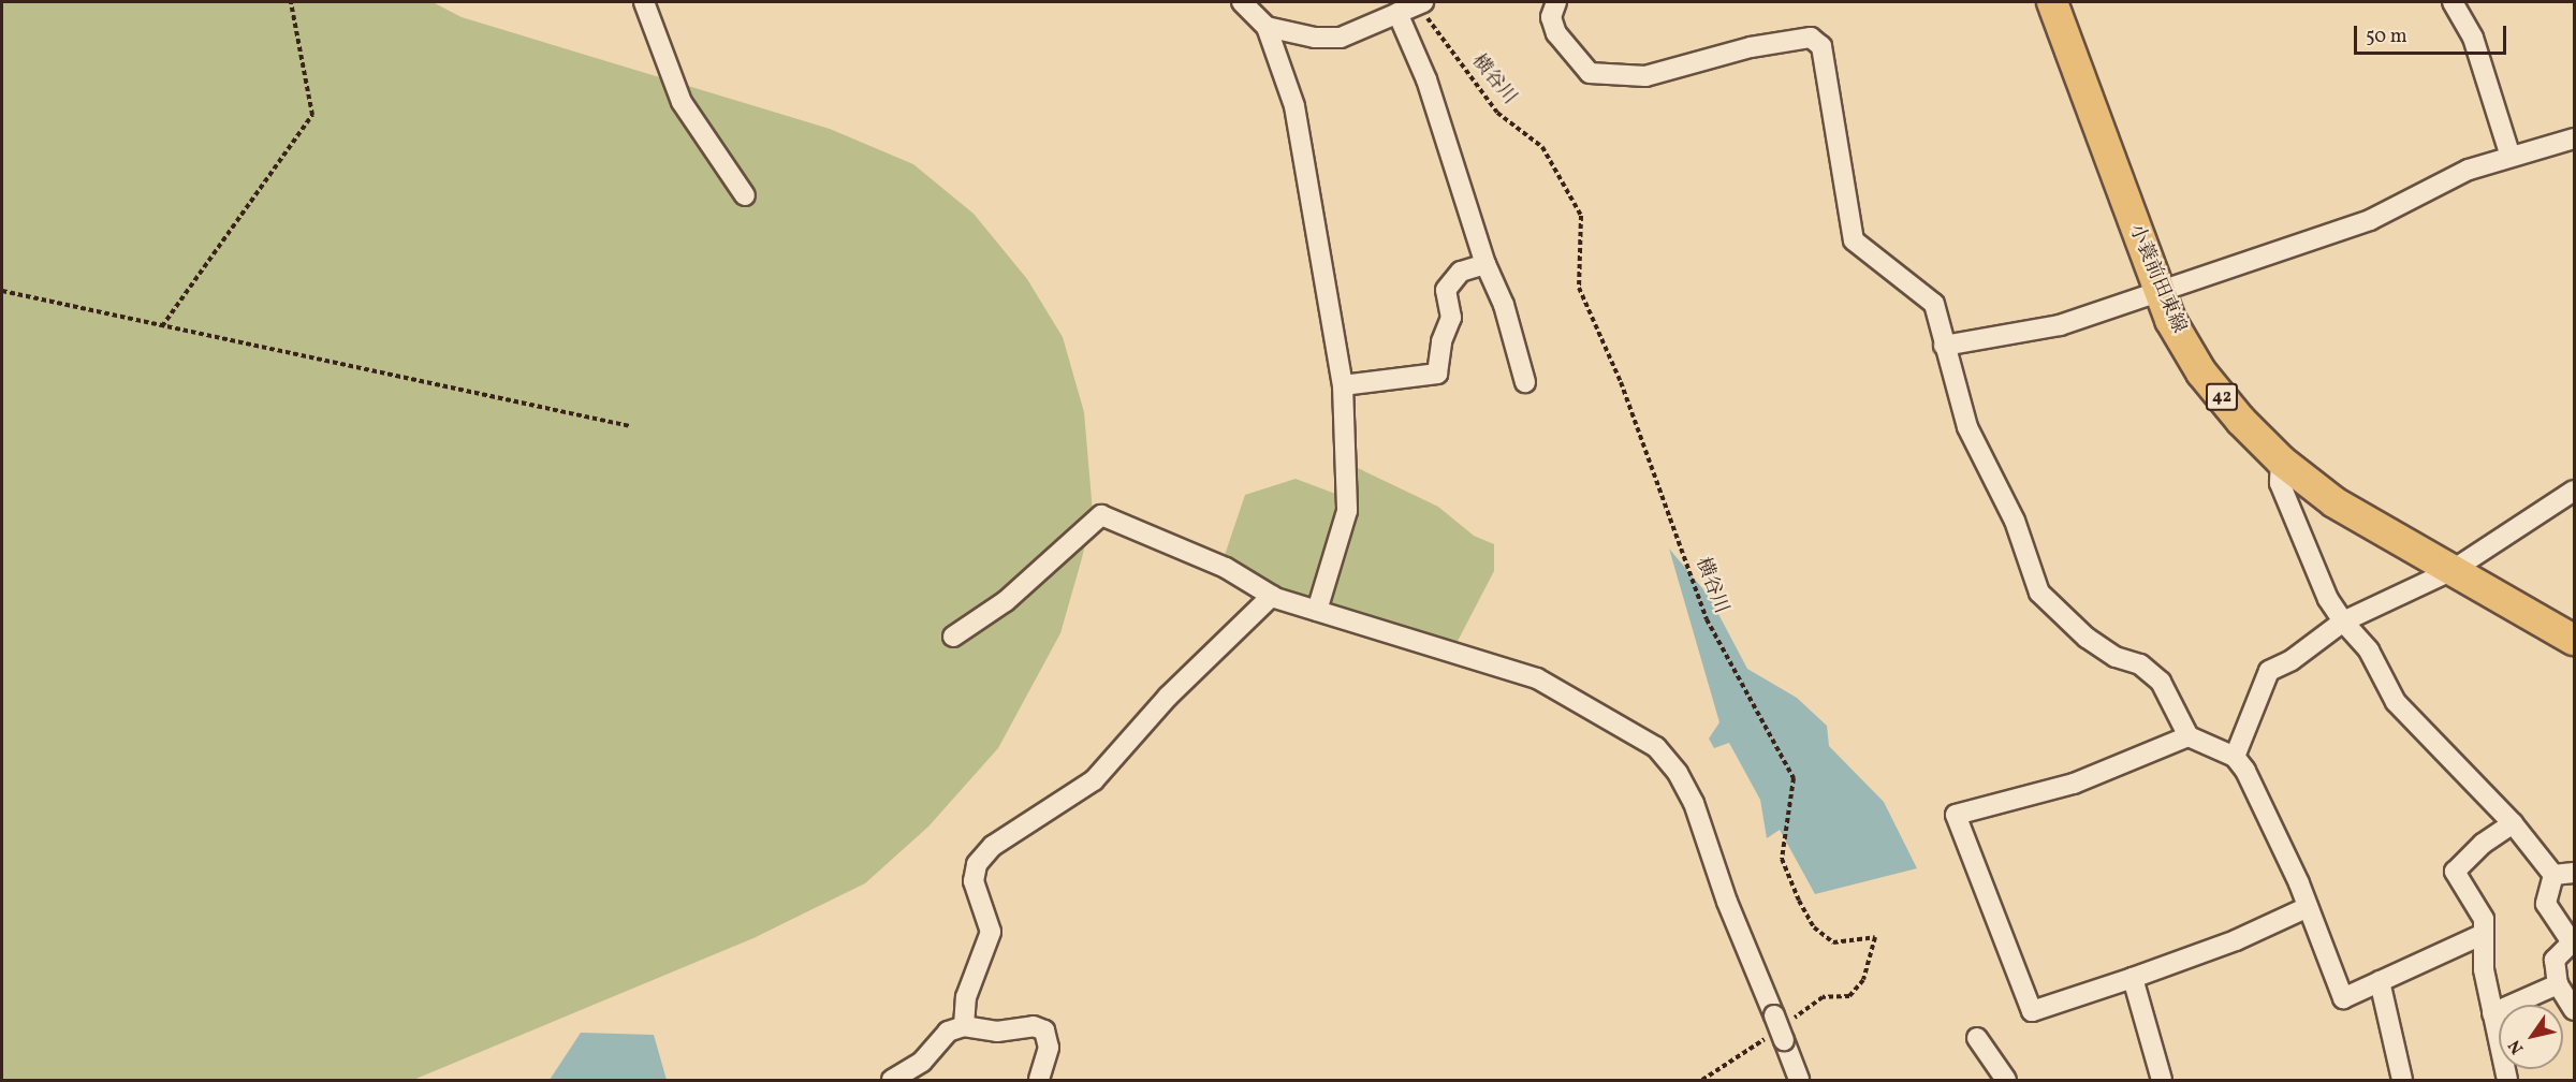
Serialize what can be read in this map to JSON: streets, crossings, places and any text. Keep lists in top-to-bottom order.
{
  "streets": {
    "main road": ["小蓑前田東線", "42"],
    "path": ["横谷川"]
  },
  "scale_bar": "50 m",
  "north": "bottom left"
}
